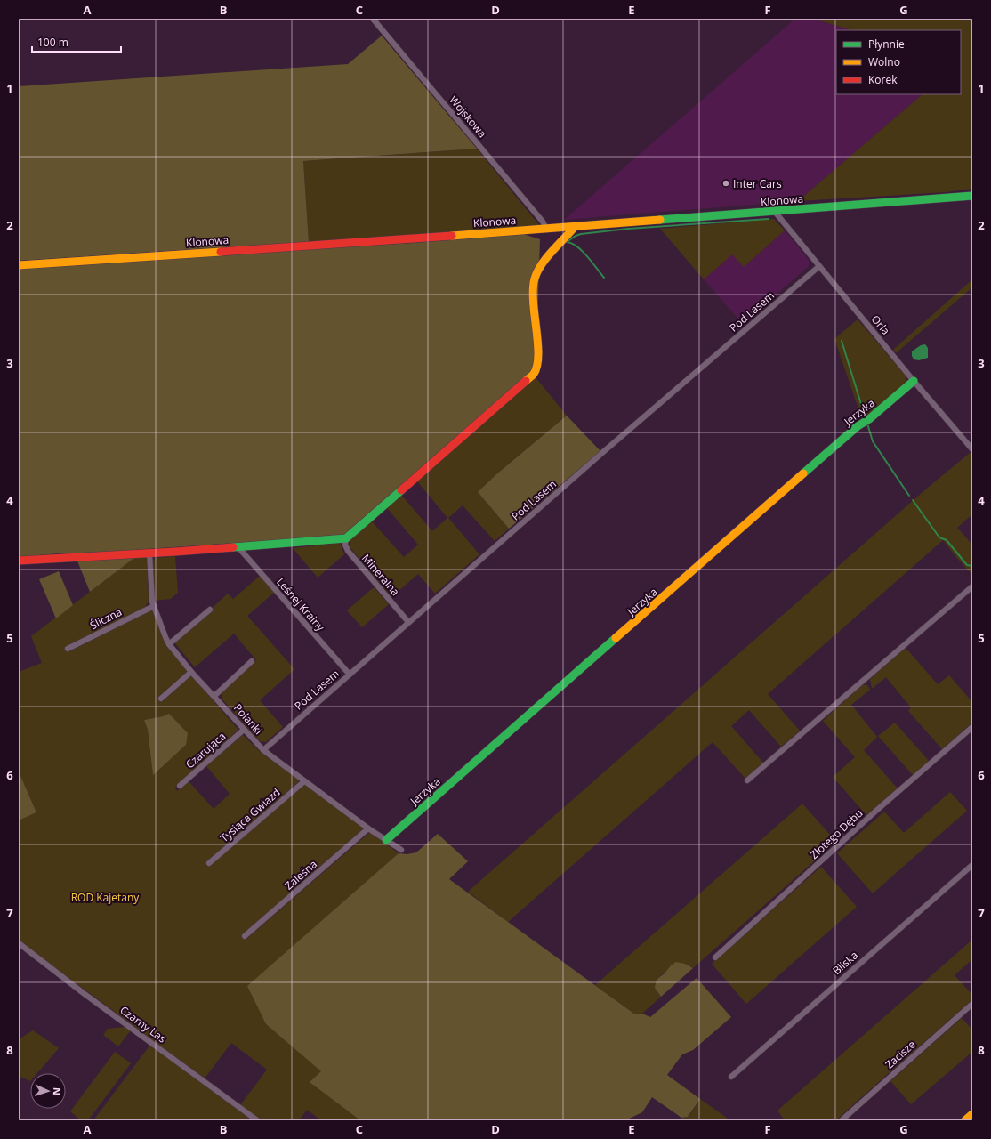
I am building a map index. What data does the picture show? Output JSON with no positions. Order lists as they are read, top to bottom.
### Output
{
  "streets": {
    "street": [
      "Wojskowa",
      "Klonowa",
      "Pod Lasem",
      "Orla",
      "Jerzyka",
      "Mineralna",
      "Leśnej Krainy",
      "Śliczna",
      "Polanki",
      "Czarująca",
      "Tysiąca Gwiazd",
      "Złotego Dębu",
      "Zaleśna",
      "Bliska",
      "Czarny Las",
      "Zacisze"
    ]
  },
  "crossings": [
    ["Wojskowa", "Klonowa"],
    ["Klonowa", "Orla"],
    ["Pod Lasem", "Orla"],
    ["Pod Lasem", "Mineralna"],
    ["Pod Lasem", "Leśnej Krainy"],
    ["Pod Lasem", "Polanki"],
    ["Orla", "Jerzyka"],
    ["Jerzyka", "Polanki"],
    ["Śliczna", "Polanki"],
    ["Polanki", "Czarująca"],
    ["Polanki", "Tysiąca Gwiazd"],
    ["Polanki", "Zaleśna"]
  ],
  "parks": ["ROD Kajetany"],
  "places": ["Inter Cars"],
  "legend": ["Płynnie", "Wolno", "Korek"],
  "scale_bar": "100 m",
  "north": "right",
  "grid": {
    "columns": [
      "A",
      "B",
      "C",
      "D",
      "E",
      "F",
      "G"
    ],
    "rows": [
      "1",
      "2",
      "3",
      "4",
      "5",
      "6",
      "7",
      "8"
    ]
  }
}
